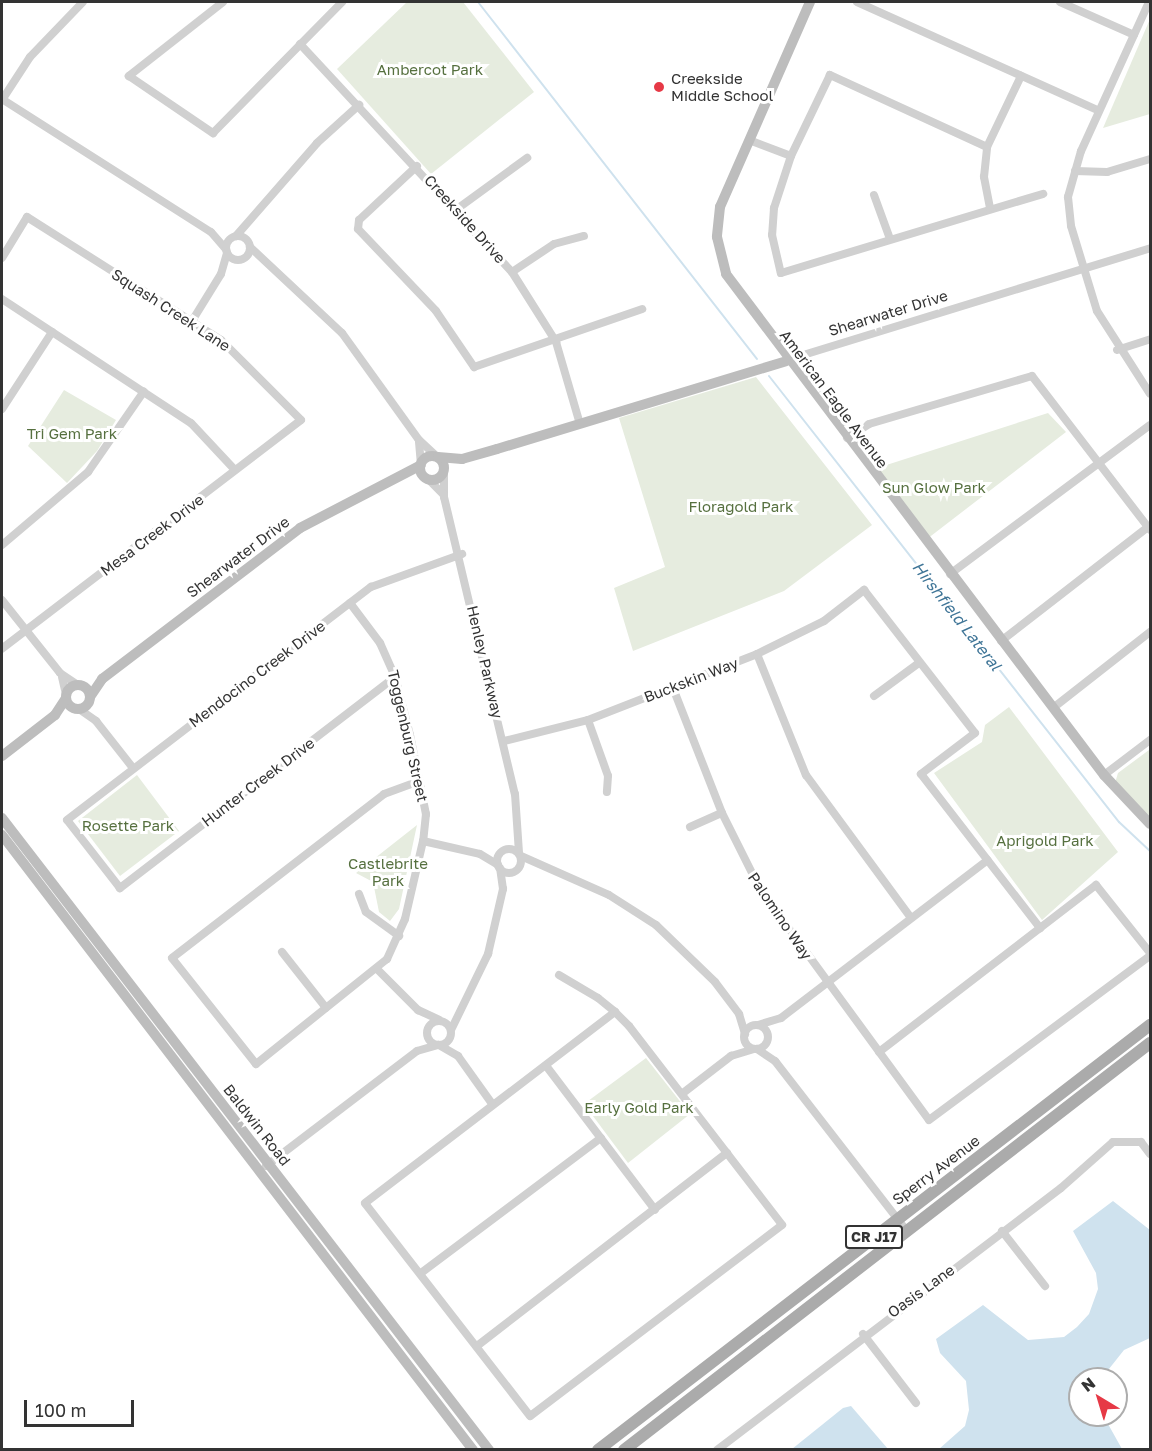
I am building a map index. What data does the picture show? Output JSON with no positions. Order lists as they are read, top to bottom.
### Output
{
  "streets": {
    "main road": ["Sperry Avenue", "CR J17"],
    "street": [
      "Creekside Drive",
      "Squash Creek Lane",
      "Shearwater Drive",
      "American Eagle Avenue",
      "Mesa Creek Drive",
      "Henley Parkway",
      "Mendocino Creek Drive",
      "Buckskin Way",
      "Toggenburg Street",
      "Hunter Creek Drive",
      "Palomino Way",
      "Baldwin Road",
      "Oasis Lane"
    ]
  },
  "crossings": [
    ["Creekside Drive", "Shearwater Drive"],
    ["Squash Creek Lane", "Mesa Creek Drive"],
    ["Shearwater Drive", "American Eagle Avenue"],
    ["Shearwater Drive", "Henley Parkway"],
    ["Henley Parkway", "Mendocino Creek Drive"],
    ["Henley Parkway", "Buckskin Way"],
    ["Mendocino Creek Drive", "Toggenburg Street"],
    ["Mendocino Creek Drive", "Hunter Creek Drive"],
    ["Buckskin Way", "Palomino Way"],
    ["Toggenburg Street", "Hunter Creek Drive"]
  ],
  "water": ["Hirshfield Lateral"],
  "parks": [
    "Ambercot Park",
    "Tri Gem Park",
    "Sun Glow Park",
    "Floragold Park",
    "Rosette Park",
    "Aprigold Park",
    "Castlebrite Park",
    "Early Gold Park"
  ],
  "places": ["Creekside Middle School"],
  "scale_bar": "100 m",
  "north": "top left"
}
